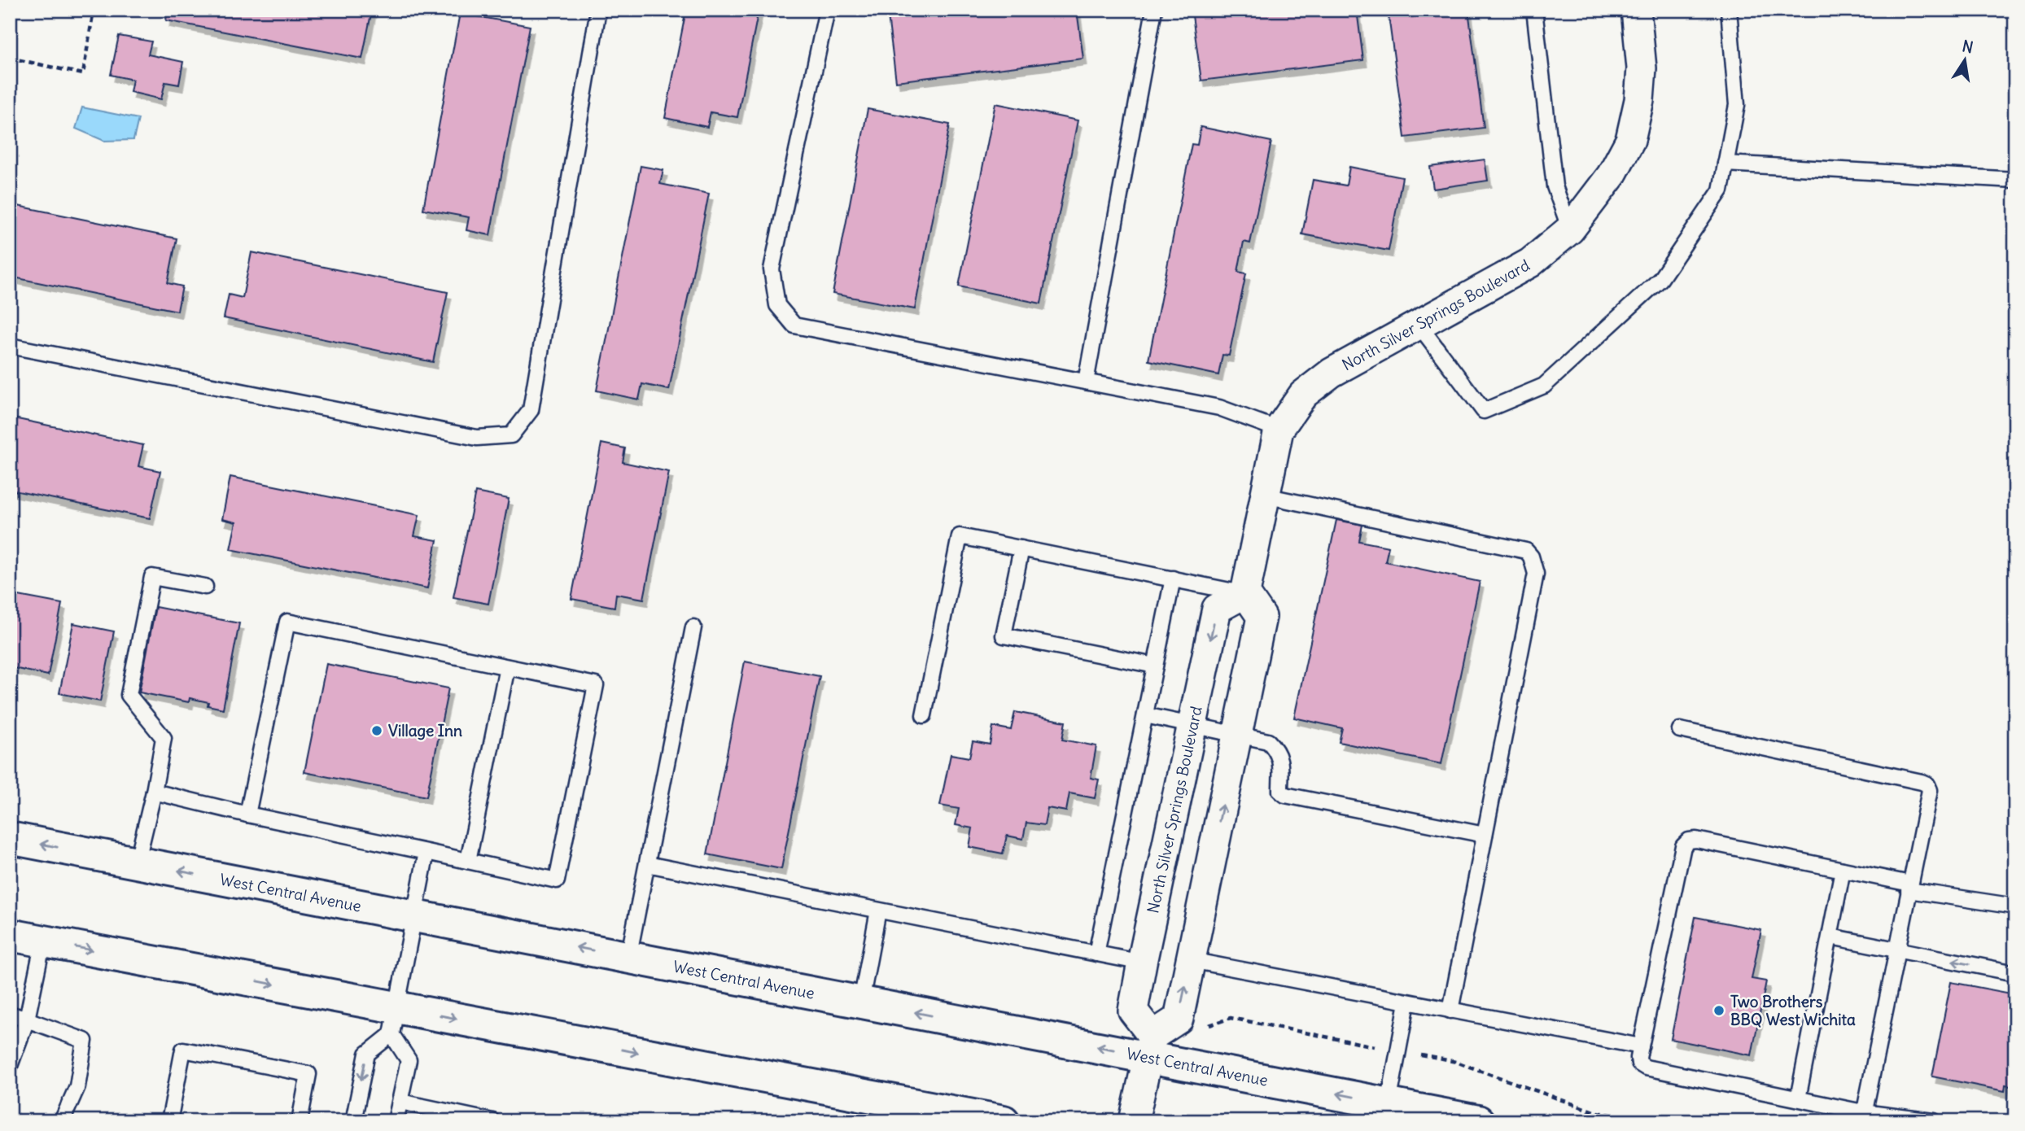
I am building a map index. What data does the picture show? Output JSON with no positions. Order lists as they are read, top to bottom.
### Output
{
  "streets": {
    "main road": ["West Central Avenue"],
    "street": ["North Silver Springs Boulevard"]
  },
  "crossings": [
    ["North Silver Springs Boulevard", "West Central Avenue"]
  ],
  "places": ["Village Inn", "Two Brothers BBQ West Wichita"],
  "north": "top"
}
